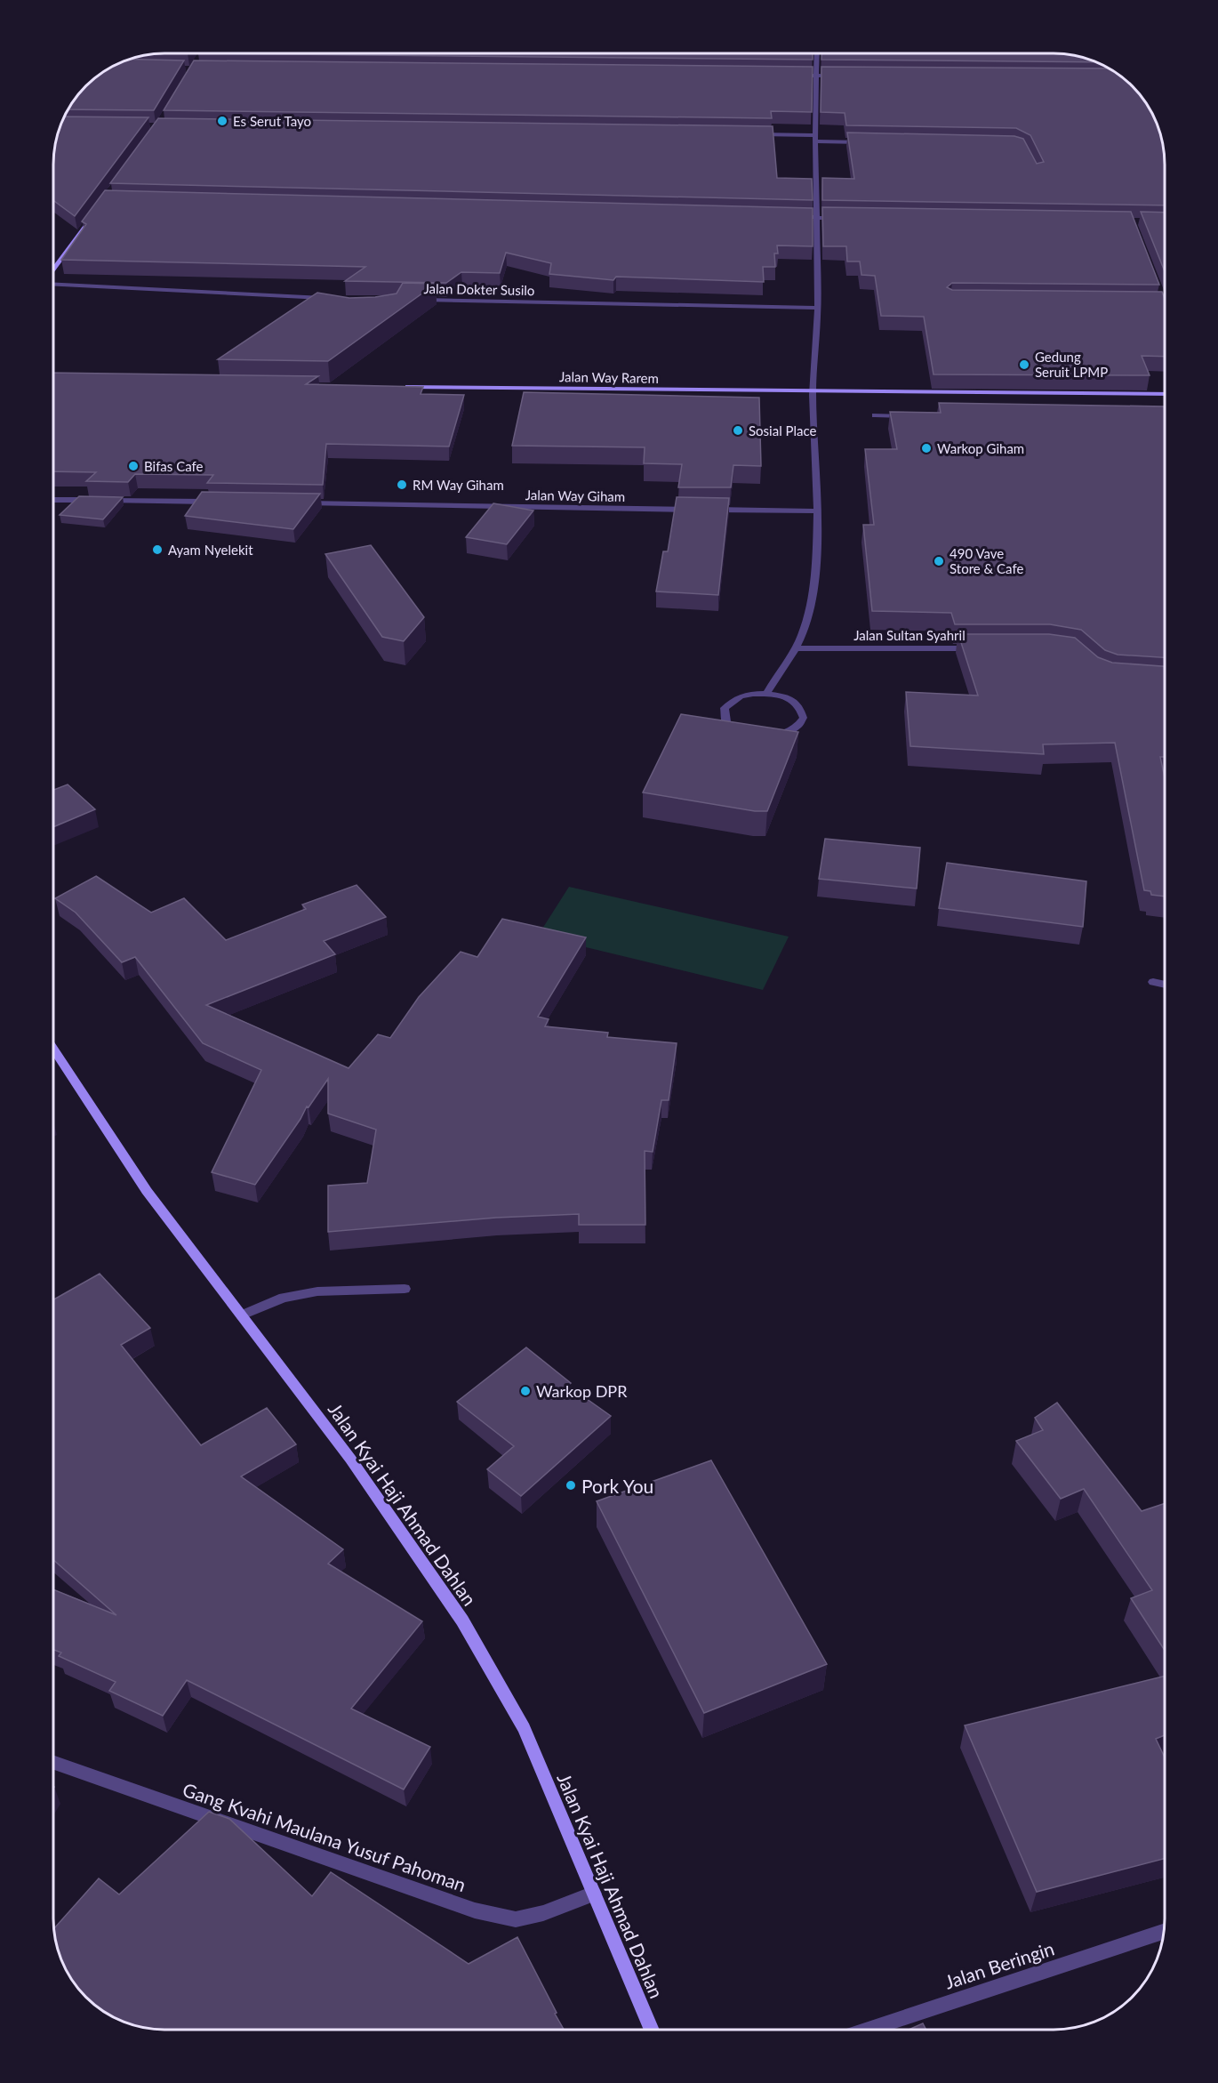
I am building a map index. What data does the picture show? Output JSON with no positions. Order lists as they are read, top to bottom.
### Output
{
  "streets": {
    "main road": ["Jalan Way Rarem", "Jalan Kyai Haji Ahmad Dahlan"],
    "street": [
      "Jalan Dokter Susilo",
      "Jalan Way Giham",
      "Jalan Sultan Syahril",
      "Gang Kvahi Maulana Yusuf Pahoman",
      "Jalan Beringin"
    ]
  },
  "crossings": [
    ["Jalan Kyai Haji Ahmad Dahlan", "Gang Kvahi Maulana Yusuf Pahoman"]
  ],
  "places": [
    "Es Serut Tayo",
    "Gedung Seruit LPMP",
    "Sosial Place",
    "Warkop Giham",
    "Bifas Cafe",
    "RM Way Giham",
    "Ayam Nyelekit",
    "490 Vave Store & Cafe",
    "Warkop DPR",
    "Pork You"
  ]
}
